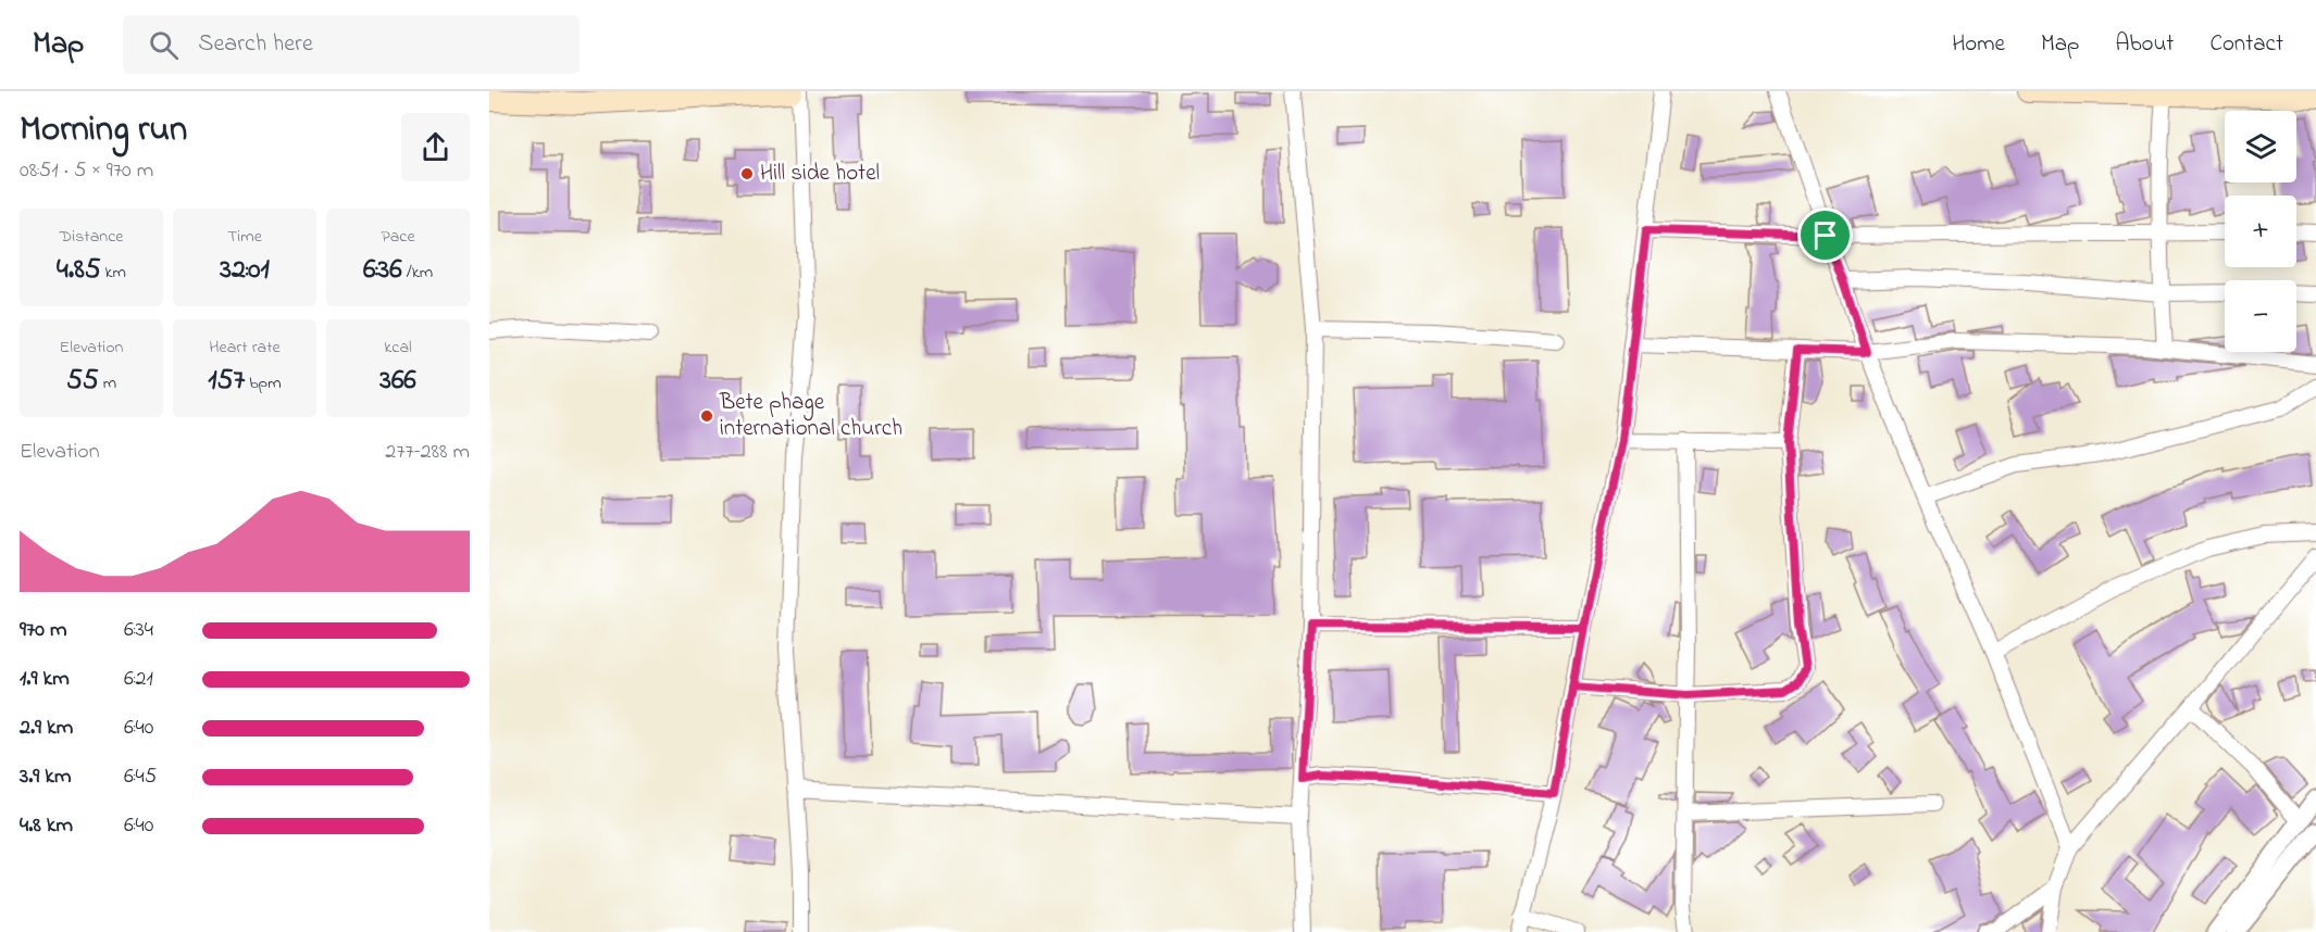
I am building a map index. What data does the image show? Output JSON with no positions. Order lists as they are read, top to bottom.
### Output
{
  "places": ["Hill side hotel", "Bete phage international church"],
  "page": {
    "header": "Map",
    "search": "Search here",
    "nav": [
      "Home",
      "Map",
      "About",
      "Contact"
    ],
    "heading": ["Morning run", "08:51 · 5 × 970 m"],
    "map_buttons": ["+", "−"],
    "stats": [
      ["Distance", "4.85 km"],
      ["Time", "32:01"],
      ["Pace", "6:36 /km"],
      ["Elevation", "55 m"],
      ["Heart rate", "157 bpm"],
      ["kcal", "366"]
    ],
    "chart": ["Elevation", "277–288 m"],
    "list": [
      {
        "name": "970 m",
        "note": "6:34"
      },
      {
        "name": "1.9 km",
        "note": "6:21"
      },
      {
        "name": "2.9 km",
        "note": "6:40"
      },
      {
        "name": "3.9 km",
        "note": "6:45"
      },
      {
        "name": "4.8 km",
        "note": "6:40"
      }
    ]
  }
}
